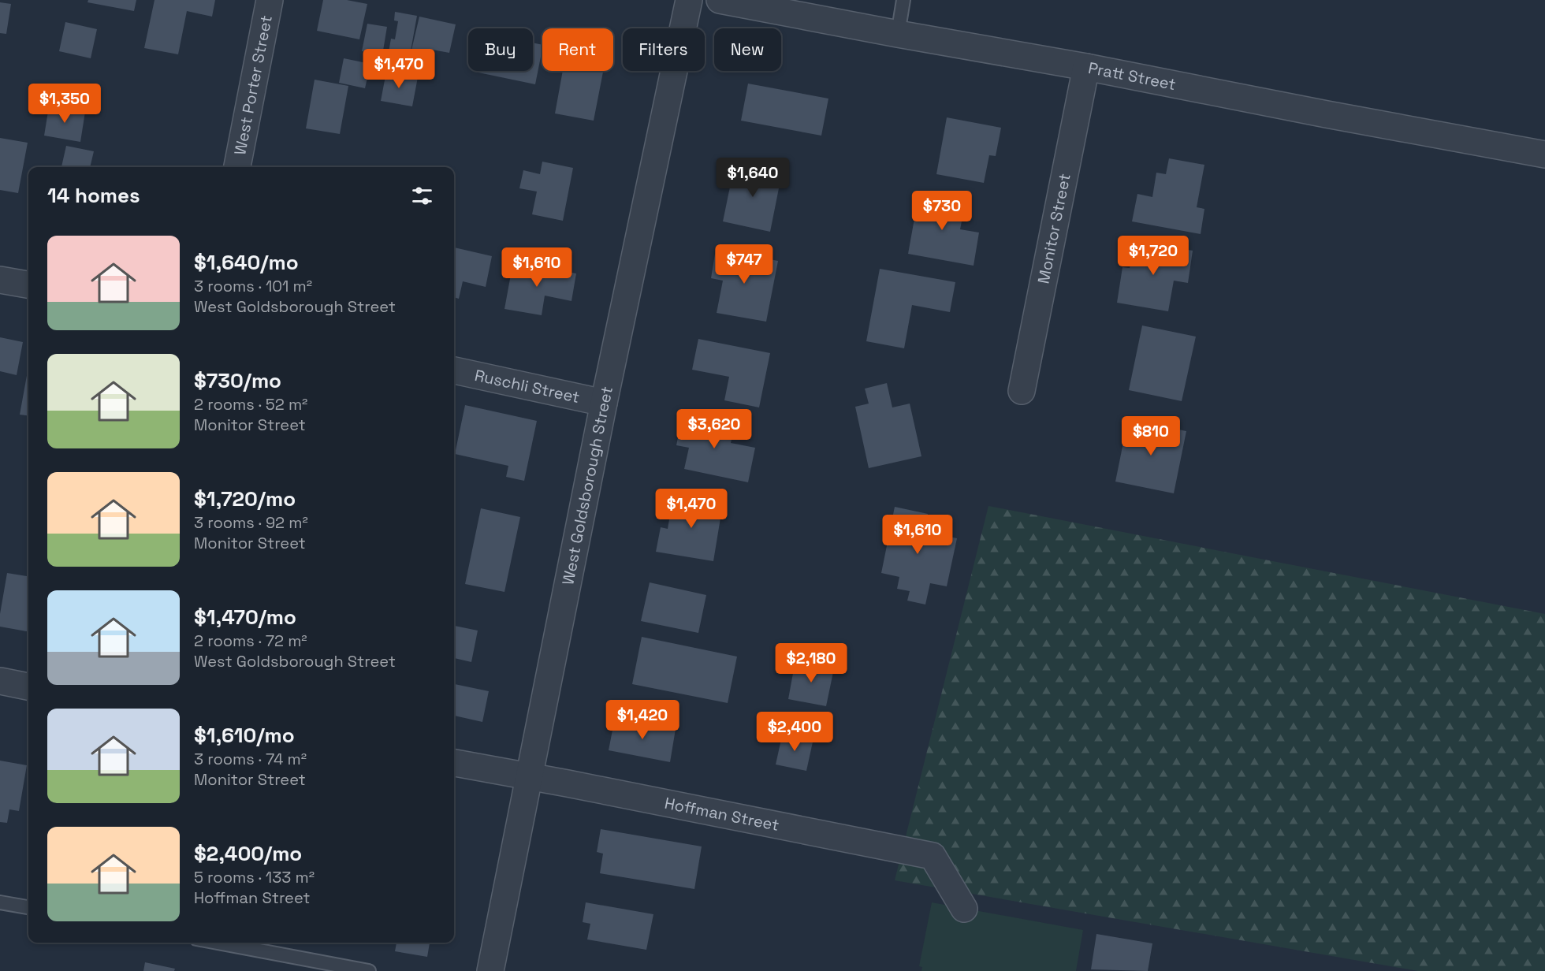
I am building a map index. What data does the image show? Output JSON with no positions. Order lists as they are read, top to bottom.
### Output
{
  "streets": {
    "street": [
      "Pratt Street",
      "West Porter Street",
      "Monitor Street",
      "Ruschli Street",
      "West Goldsborough Street",
      "Hoffman Street"
    ]
  },
  "crossings": [
    ["Pratt Street", "Monitor Street"],
    ["Ruschli Street", "West Goldsborough Street"],
    ["West Goldsborough Street", "Hoffman Street"]
  ],
  "page": {
    "chip": [
      "Buy",
      "Rent",
      "Filters",
      "New"
    ],
    "price": [
      "$1,470",
      "$1,350",
      "$1,640",
      "$730",
      "$1,720",
      "$747",
      "$1,610",
      "$3,620",
      "$810",
      "$1,470",
      "$1,610",
      "$2,180",
      "$1,420",
      "$2,400"
    ],
    "heading": "14 homes",
    "list": [
      {
        "name": "$1,640/mo",
        "note": "3 rooms · 101 m² · West Goldsborough Street"
      },
      {
        "name": "$730/mo",
        "note": "2 rooms · 52 m² · Monitor Street"
      },
      {
        "name": "$1,720/mo",
        "note": "3 rooms · 92 m² · Monitor Street"
      },
      {
        "name": "$1,470/mo",
        "note": "2 rooms · 72 m² · West Goldsborough Street"
      },
      {
        "name": "$1,610/mo",
        "note": "3 rooms · 74 m² · Monitor Street"
      },
      {
        "name": "$2,400/mo",
        "note": "5 rooms · 133 m² · Hoffman Street"
      }
    ]
  }
}
